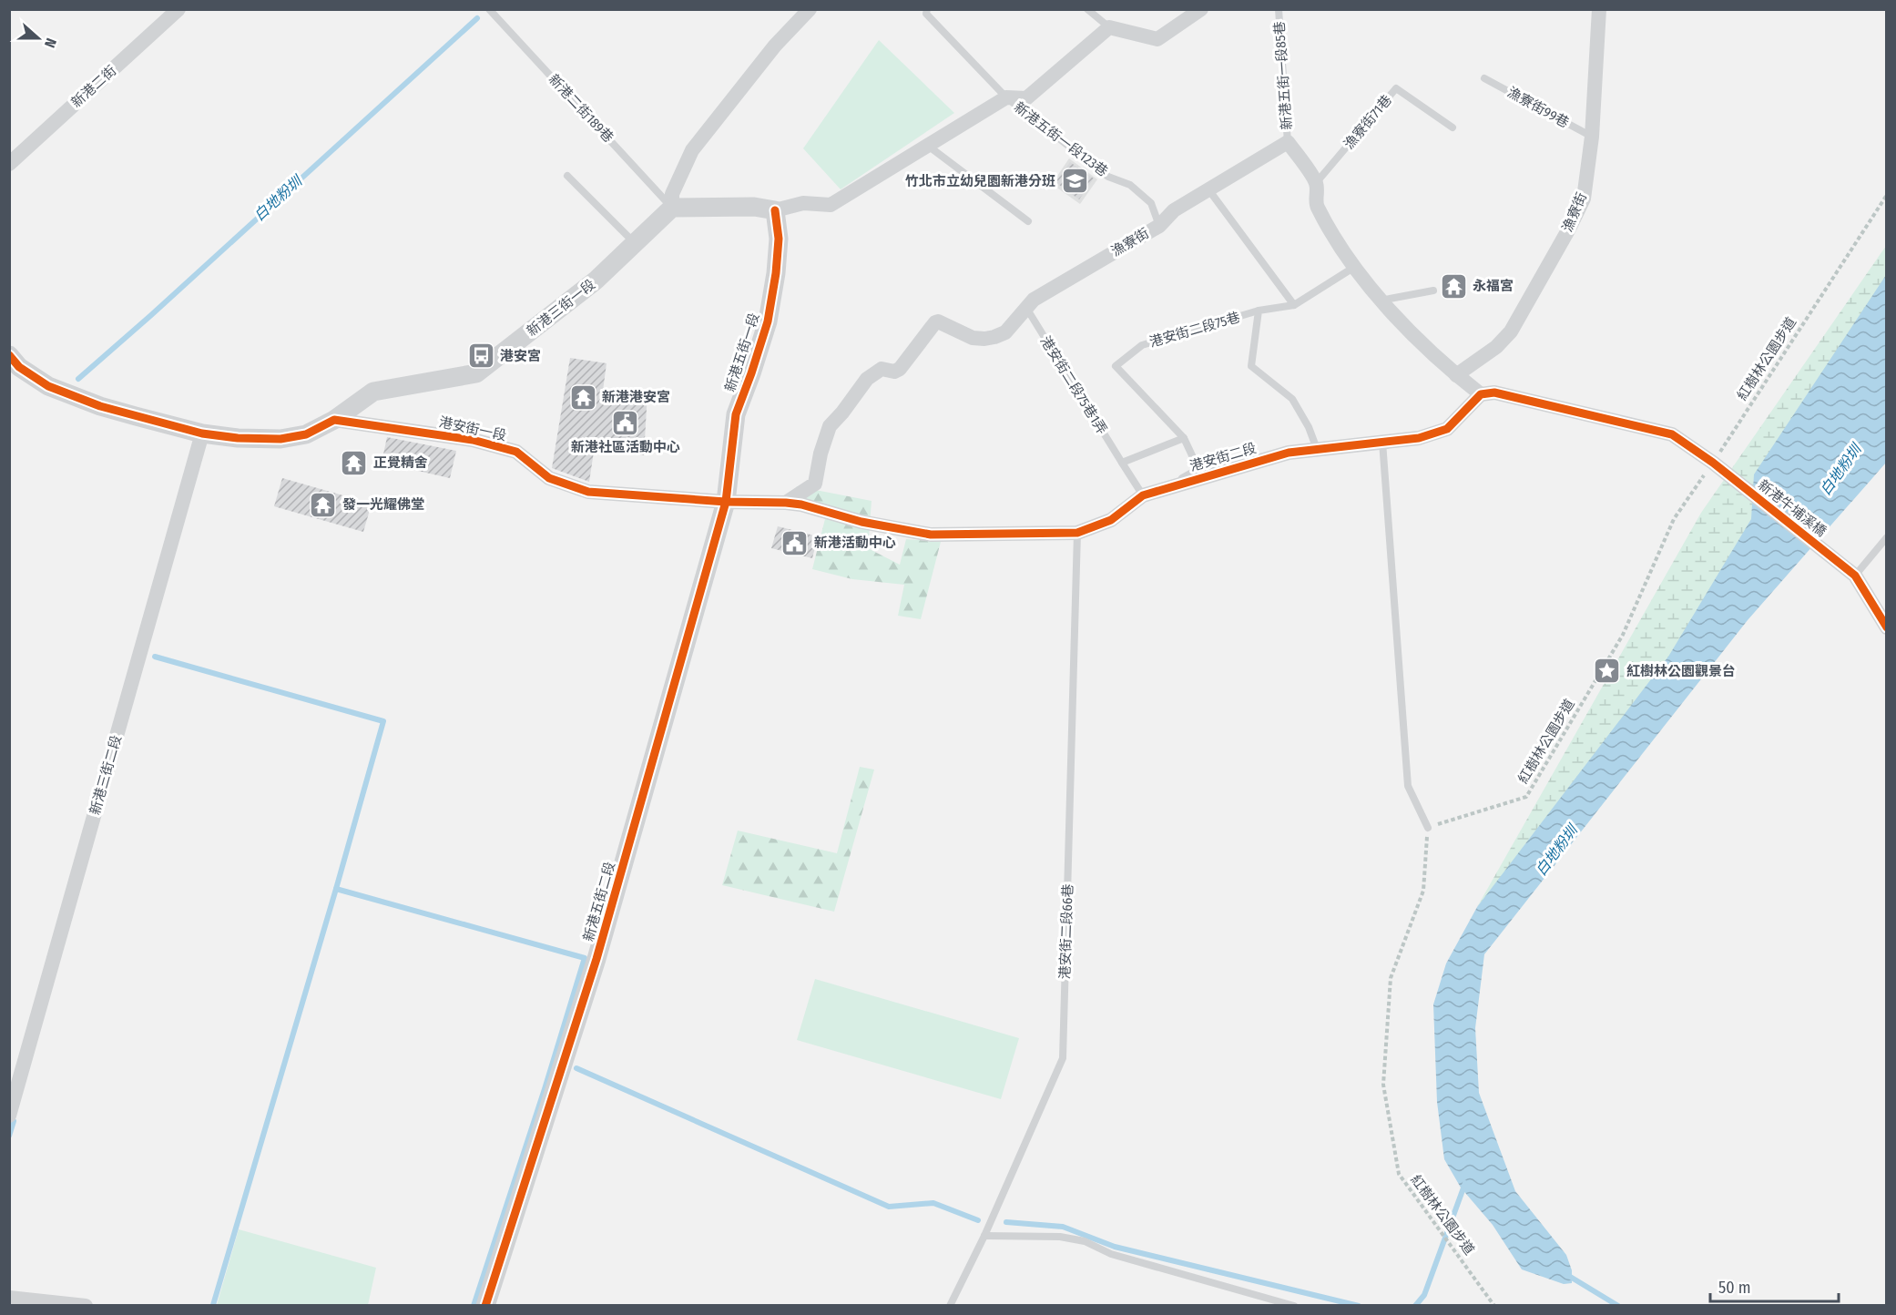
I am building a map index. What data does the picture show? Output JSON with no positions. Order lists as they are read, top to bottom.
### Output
{
  "streets": {
    "street": [
      "新港二街",
      "漁寮街",
      "新港三街一段",
      "新港五街一段",
      "港安街一段",
      "港安街二段",
      "新港牛埔溪橋",
      "新港三街二段",
      "新港五街二段"
    ],
    "lane": [
      "新港五街一段85巷",
      "漁寮街99巷",
      "新港二街189巷",
      "漁寮街71巷",
      "新港五街一段123巷",
      "港安街二段75巷",
      "港安街二段75巷1弄",
      "港安街二段66巷"
    ],
    "path": ["紅樹林公園步道"]
  },
  "crossings": [
    ["新港五街一段85巷", "漁寮街"],
    ["漁寮街99巷", "漁寮街"],
    ["新港二街189巷", "新港三街一段"],
    ["新港五街一段123巷", "漁寮街"],
    ["漁寮街", "港安街二段75巷1弄"],
    ["漁寮街", "港安街二段"],
    ["新港三街一段", "港安街一段"],
    ["新港三街一段", "新港三街二段"],
    ["港安街二段75巷", "港安街二段"],
    ["新港五街一段", "港安街一段"],
    ["新港五街一段", "港安街二段"],
    ["新港五街一段", "新港五街二段"],
    ["紅樹林公園步道", "新港牛埔溪橋"],
    ["港安街二段75巷1弄", "港安街二段"],
    ["港安街一段", "港安街二段"],
    ["港安街一段", "新港五街二段"],
    ["港安街二段", "新港五街二段"],
    ["港安街二段", "港安街二段66巷"]
  ],
  "water": ["白地粉圳"],
  "places": {
    "school or university": ["竹北市立幼兒園新港分班"],
    "temple": [
      "永福宮",
      "新港港安宮",
      "正覺精舍",
      "發一光耀佛堂"
    ],
    "bus stop": ["港安宮"],
    "public building": ["新港社區活動中心", "新港活動中心"],
    "place": ["紅樹林公園觀景台"]
  },
  "scale_bar": "50 m",
  "north": "right"
}
